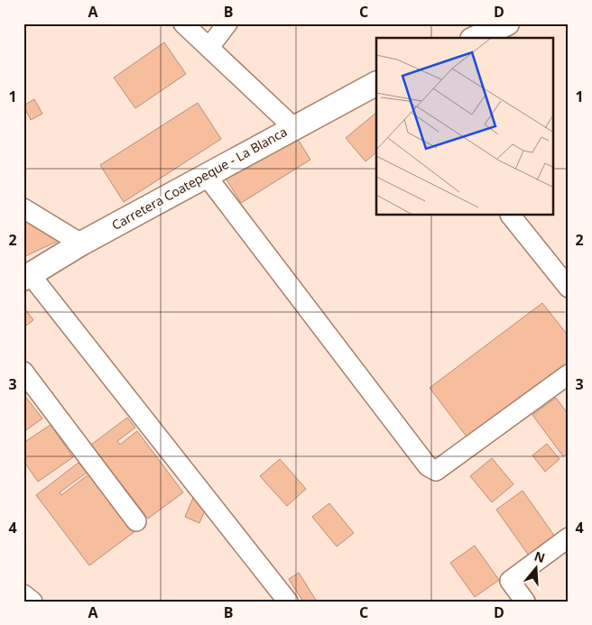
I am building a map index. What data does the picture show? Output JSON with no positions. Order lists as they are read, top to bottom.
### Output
{
  "streets": {
    "main road": ["Carretera Coatepeque - La Blanca"]
  },
  "north": "top",
  "grid": {
    "columns": [
      "A",
      "B",
      "C",
      "D"
    ],
    "rows": [
      "1",
      "2",
      "3",
      "4"
    ]
  }
}
